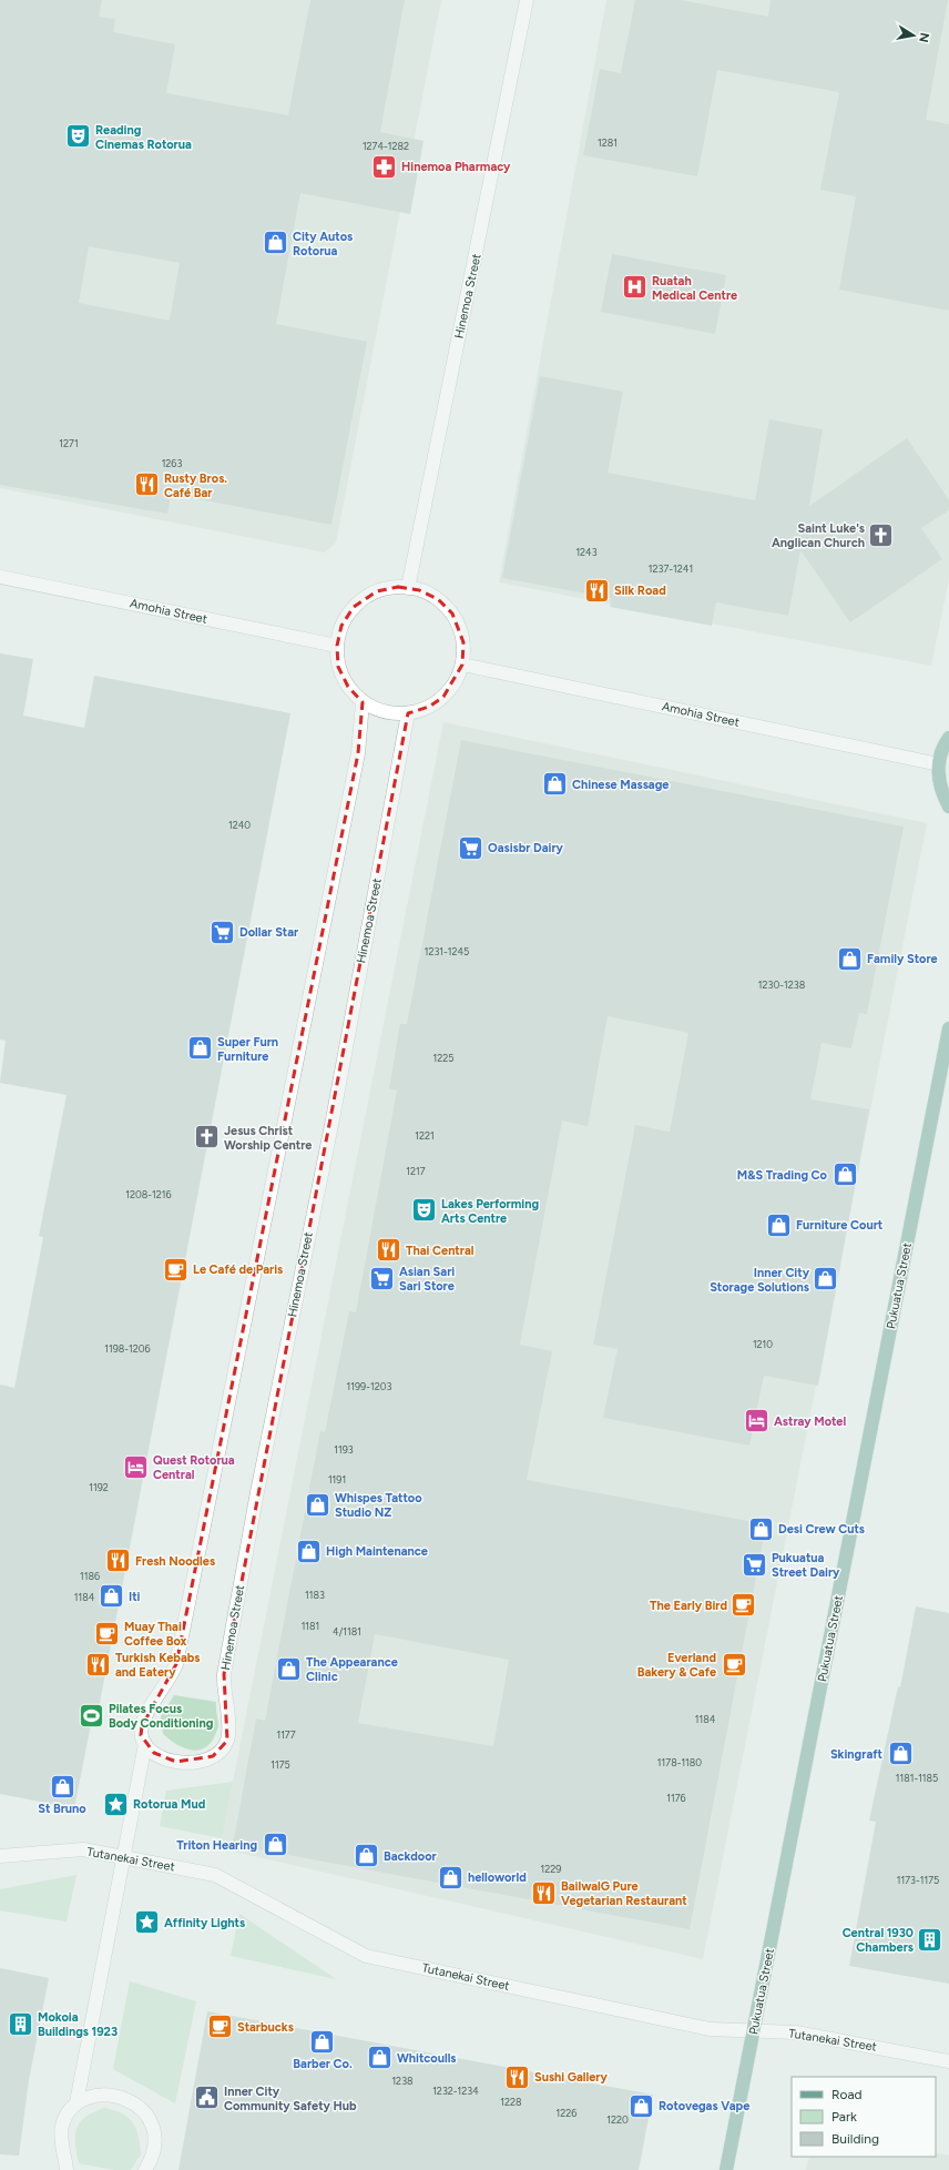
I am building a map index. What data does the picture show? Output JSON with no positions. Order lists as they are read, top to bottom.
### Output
{
  "streets": {
    "main road": ["Pukuatua Street"],
    "street": ["Hinemoa Street", "Amohia Street", "Tutanekai Street"]
  },
  "crossings": [
    ["Hinemoa Street", "Amohia Street"],
    ["Pukuatua Street", "Tutanekai Street"]
  ],
  "places": {
    "theatre": ["Reading Cinemas Rotorua", "Lakes Performing Arts Centre"],
    "pharmacy": ["Hinemoa Pharmacy"],
    "shop": [
      "City Autos Rotorua",
      "Chinese Massage",
      "Family Store",
      "Super Furn Furniture",
      "M&S Trading Co",
      "Furniture Court",
      "Inner City Storage Solutions",
      "Whispes Tattoo Studio NZ",
      "Desi Crew Cuts",
      "High Maintenance",
      "Iti",
      "The Appearance Clinic",
      "Skingraft",
      "St Bruno",
      "Triton Hearing",
      "Backdoor",
      "helloworld",
      "Barber Co.",
      "Whitcoulls",
      "Rotovegas Vape"
    ],
    "hospital": ["Ruatah Medical Centre"],
    "restaurant": [
      "Rusty Bros. Café Bar",
      "Silk Road",
      "Thai Central",
      "Fresh Noodles",
      "Turkish Kebabs and Eatery",
      "BailwalG Pure Vegetarian Restaurant",
      "Sushi Gallery"
    ],
    "church": ["Saint Luke's Anglican Church", "Jesus Christ Worship Centre"],
    "supermarket": [
      "Oasisbr Dairy",
      "Dollar Star",
      "Asian Sari Sari Store",
      "Pukuatua Street Dairy"
    ],
    "cafe": [
      "Le Café de Paris",
      "The Early Bird",
      "Muay Thai Coffee Box",
      "Everland Bakery & Cafe",
      "Starbucks"
    ],
    "hotel": ["Astray Motel", "Quest Rotorua Central"],
    "sports": ["Pilates Focus Body Conditioning"],
    "place": ["Rotorua Mud", "Affinity Lights"],
    "building": ["Central 1930 Chambers", "Mokoia Buildings 1923"],
    "public building": ["Inner City Community Safety Hub"]
  },
  "house_numbers": [
    "1281",
    "1274-1282",
    "1271",
    "1263",
    "1243",
    "1237-1241",
    "1240",
    "1231-1245",
    "1230-1238",
    "1225",
    "1221",
    "1217",
    "1208-1216",
    "1210",
    "1198-1206",
    "1199-1203",
    "1193",
    "1191",
    "1192",
    "1186",
    "1183",
    "1184",
    "1181",
    "4/1181",
    "1184",
    "1177",
    "1178-1180",
    "1175",
    "1181-1185",
    "1176",
    "1229",
    "1173-1175",
    "1238",
    "1232-1234",
    "1228",
    "1226",
    "1220"
  ],
  "legend": ["Road", "Park", "Building"],
  "north": "right"
}
